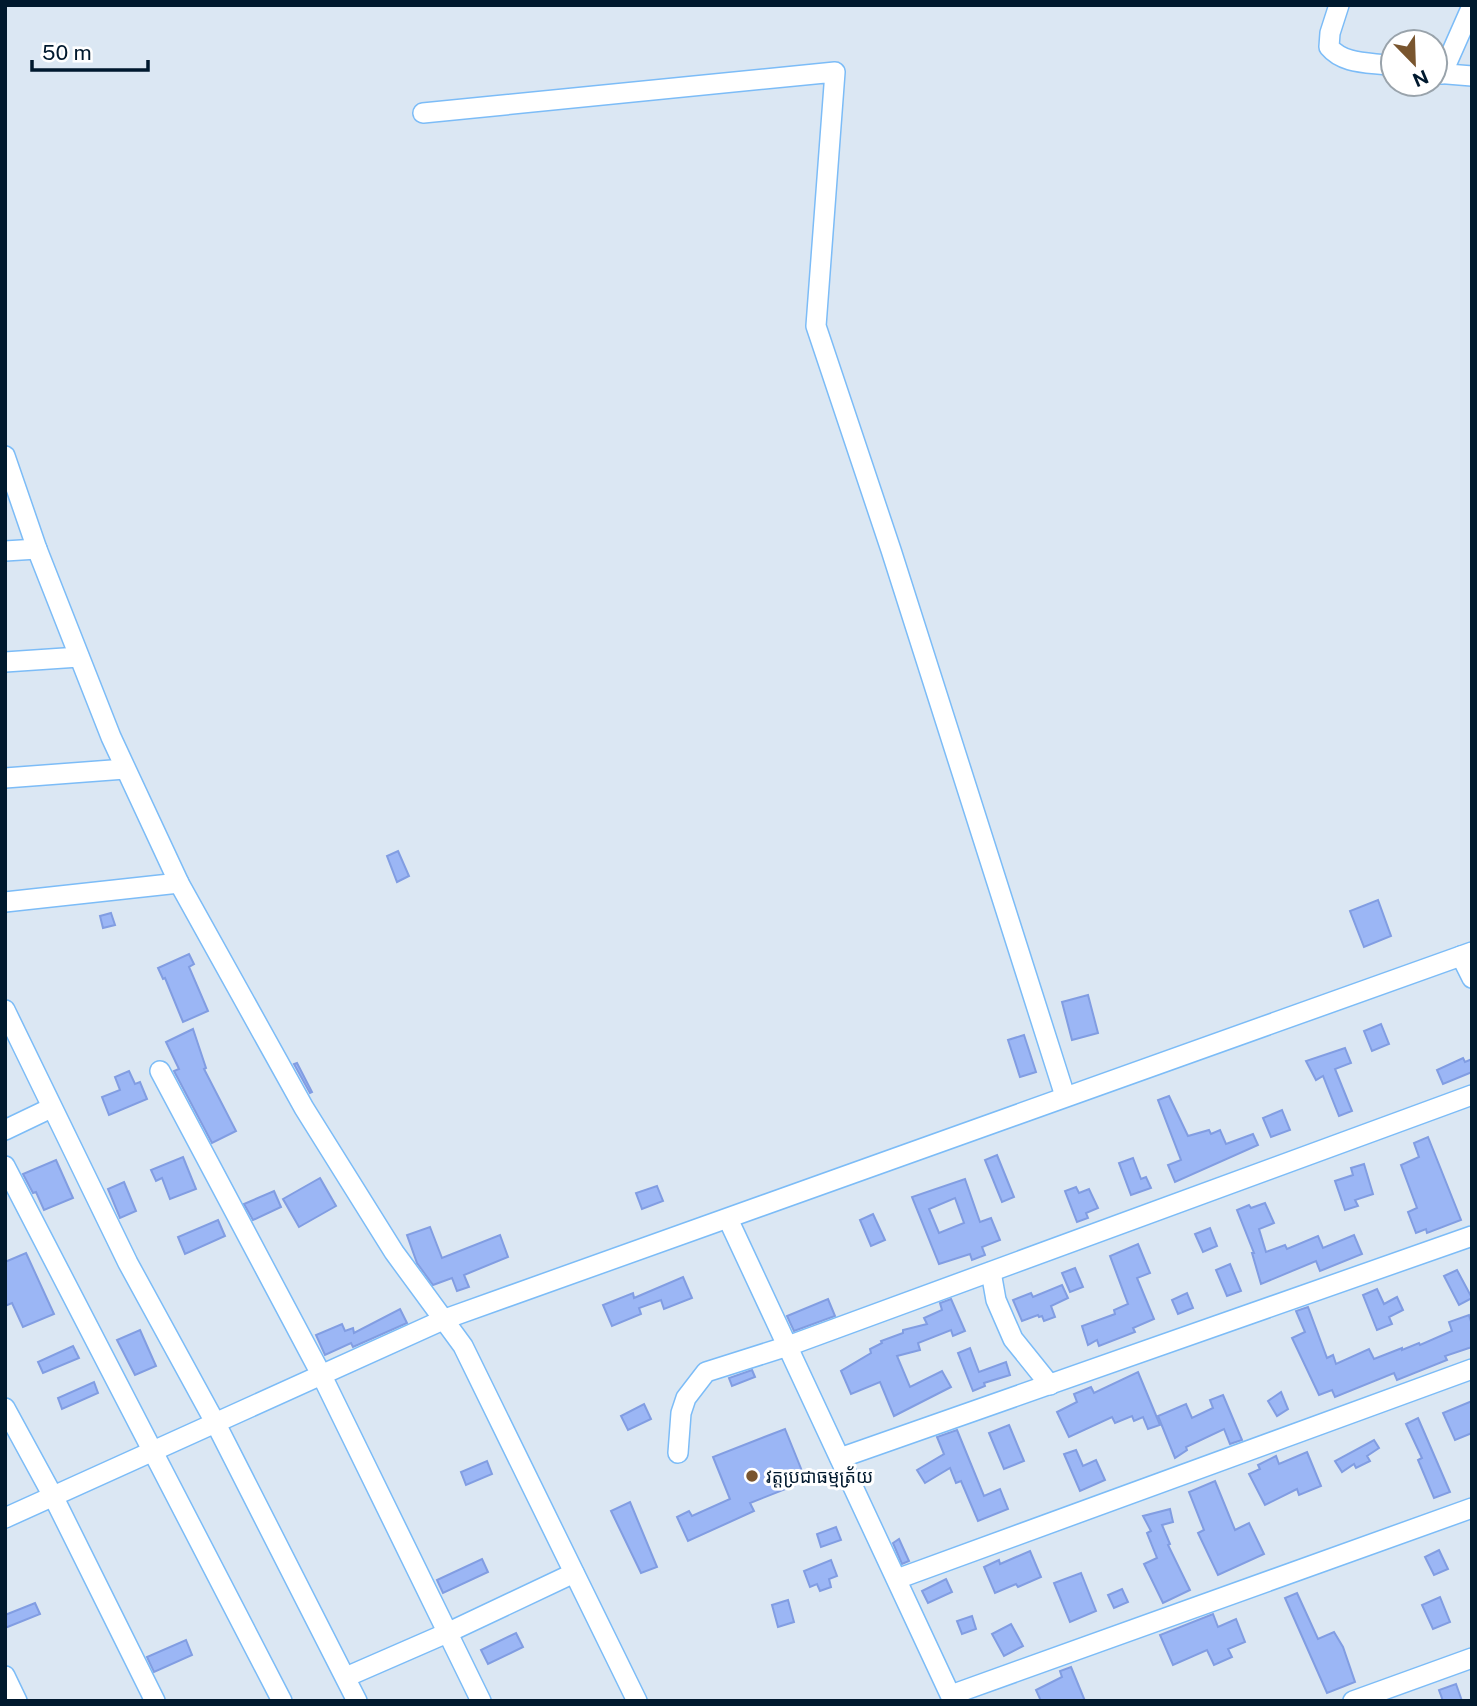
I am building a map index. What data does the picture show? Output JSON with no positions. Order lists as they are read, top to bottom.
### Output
{
  "places": ["វត្តប្រជាធម្មត្រ័យ"],
  "scale_bar": "50 m",
  "north": "bottom right"
}
